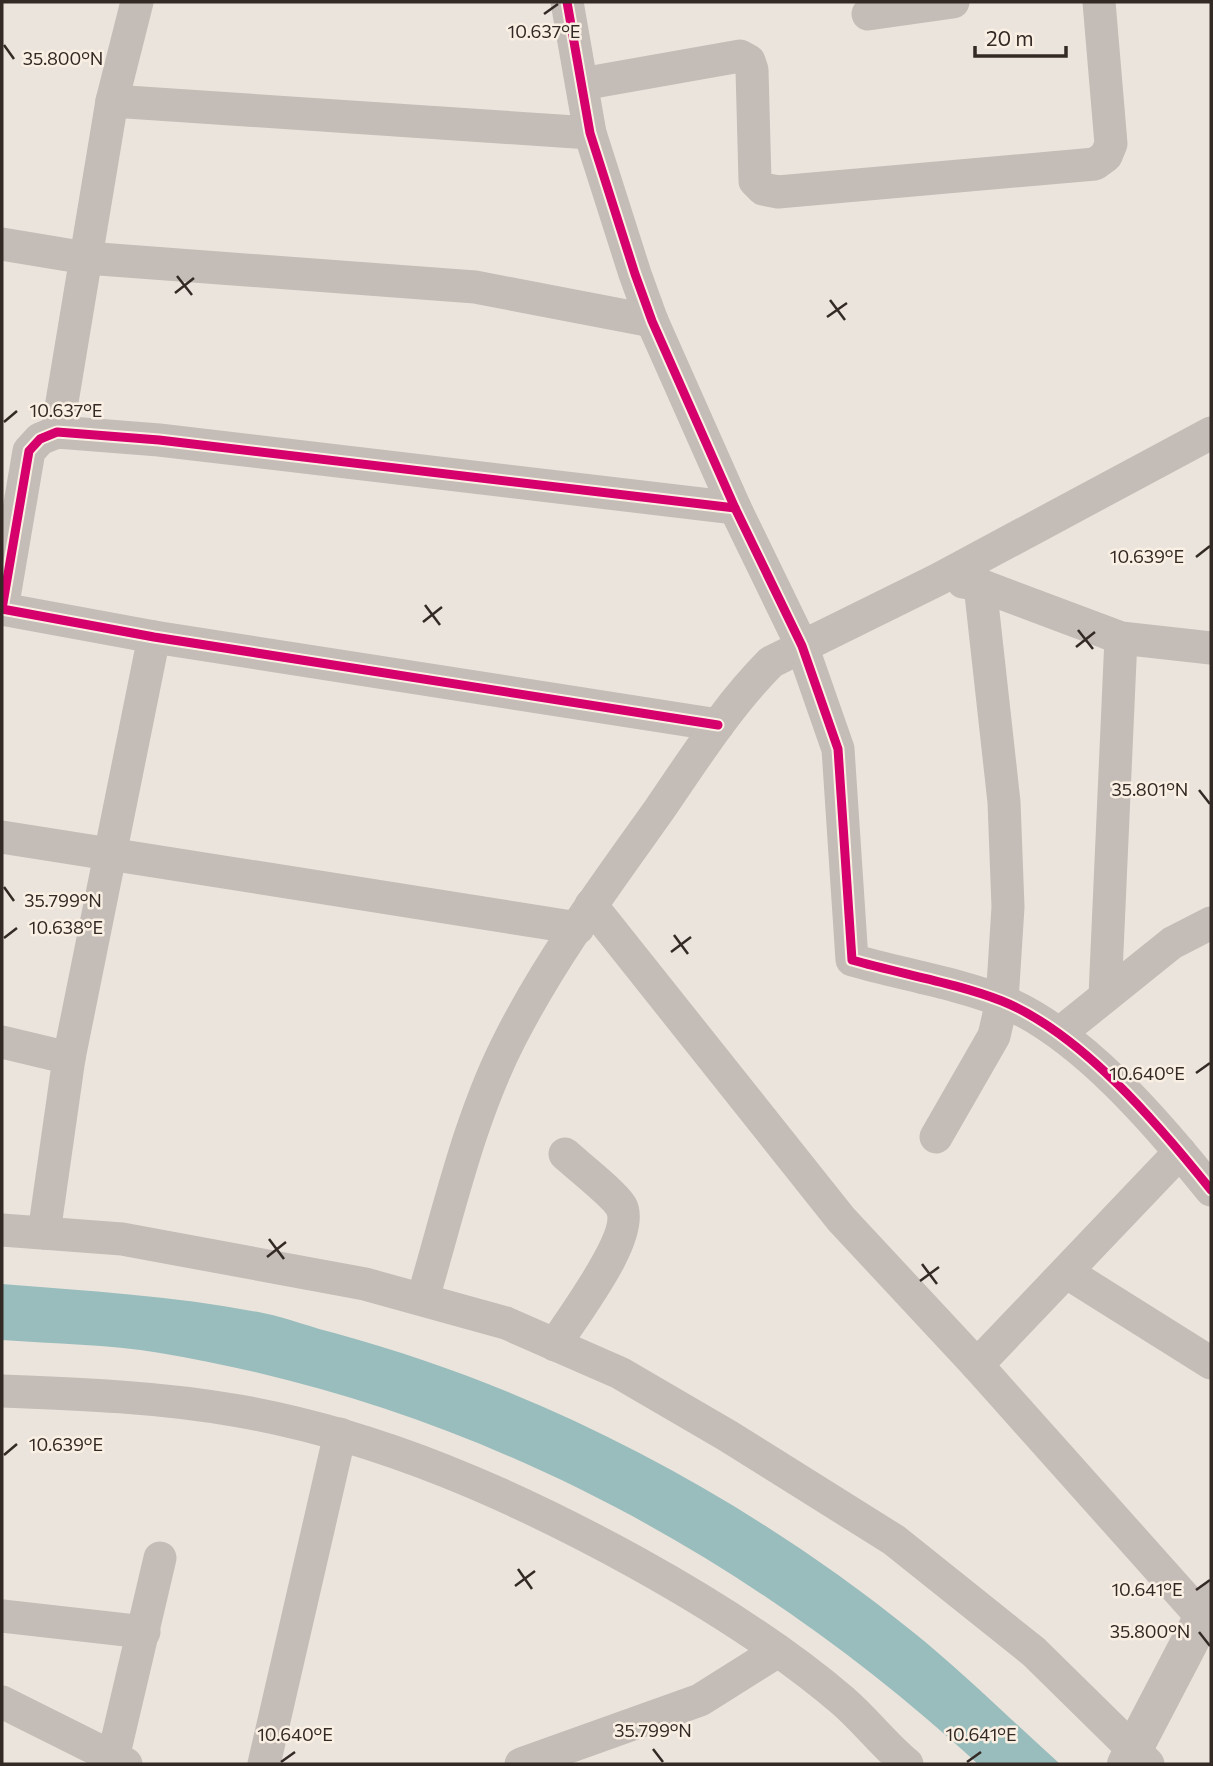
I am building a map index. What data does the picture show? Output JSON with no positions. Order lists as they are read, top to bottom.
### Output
{
  "scale_bar": "20 m",
  "coordinates": [
    "10.637°E",
    "35.800°N",
    "10.639°E",
    "35.801°N",
    "35.799°N",
    "10.638°E",
    "10.640°E",
    "10.641°E"
  ]
}
